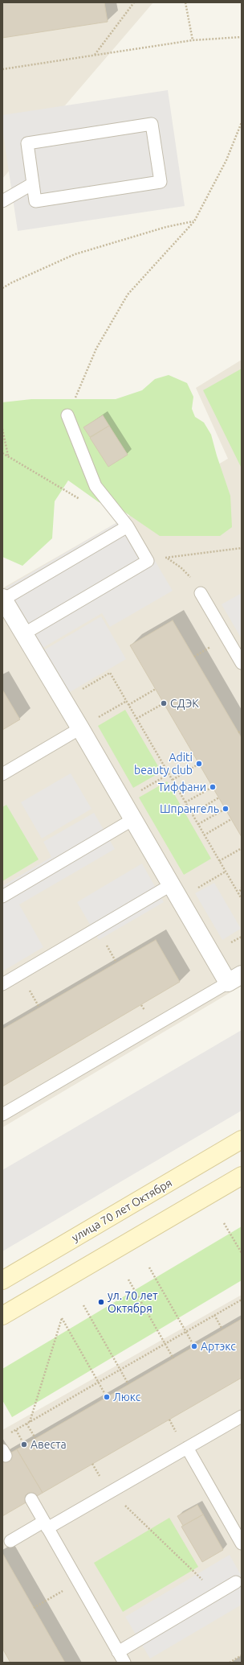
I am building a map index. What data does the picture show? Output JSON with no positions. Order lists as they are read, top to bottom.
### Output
{
  "streets": {
    "main road": ["улица 70 лет Октября"]
  },
  "places": [
    "СДЭК",
    "Aditi beauty club",
    "Тиффани",
    "Шпрангель",
    "ул. 70 лет Октября",
    "Артэкс",
    "Люкс",
    "Авеста"
  ]
}
